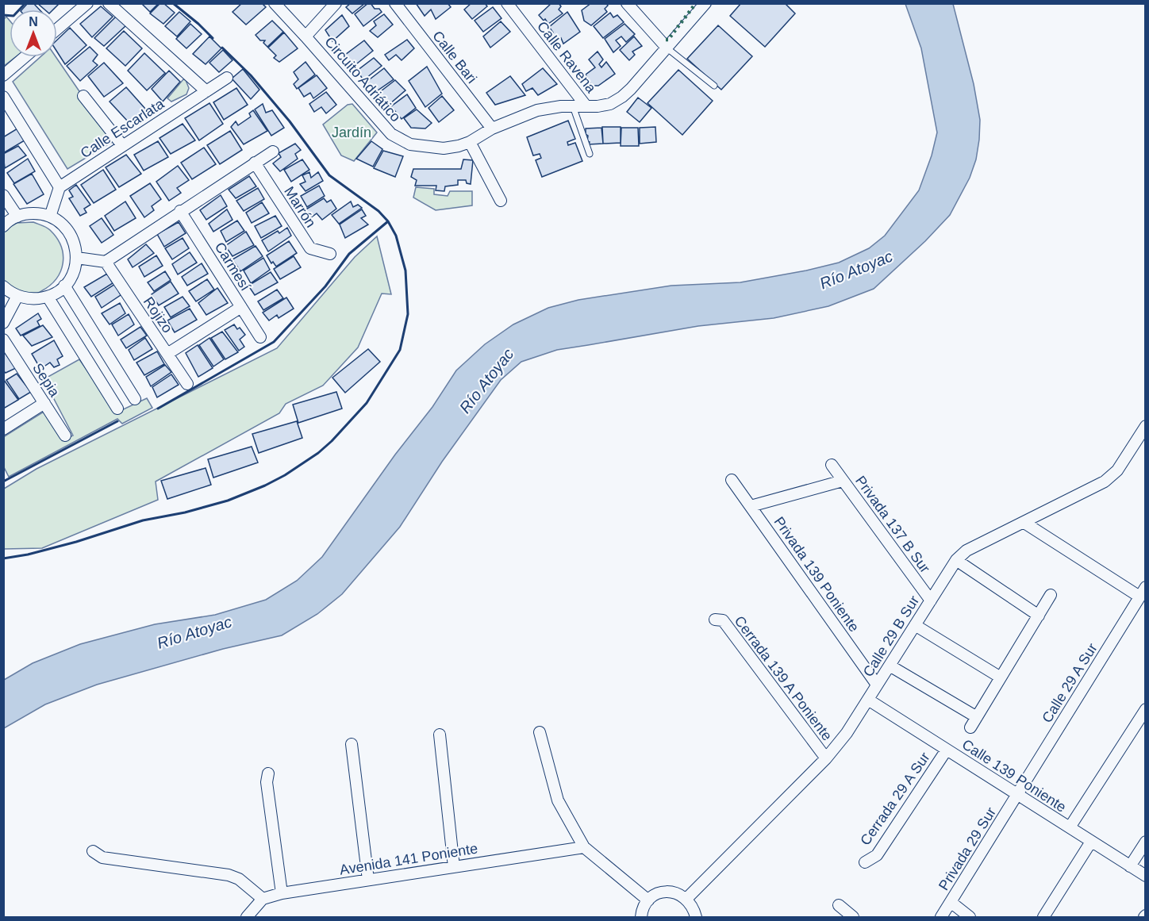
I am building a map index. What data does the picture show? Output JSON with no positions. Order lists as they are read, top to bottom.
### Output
{
  "streets": {
    "street": [
      "Calle Bari",
      "Calle Ravena",
      "Circuito Adriático",
      "Calle Escarlata",
      "Marrón",
      "Carmesí",
      "Rojizo",
      "Sepia",
      "Privada 137 B Sur",
      "Privada 139 Poniente",
      "Calle 29 B Sur",
      "Cerrada 139 A Poniente",
      "Calle 29 A Sur",
      "Calle 139 Poniente",
      "Cerrada 29 A Sur",
      "Privada 29 Sur",
      "Avenida 141 Poniente"
    ]
  },
  "crossings": [
    ["Calle Bari", "Circuito Adriático"],
    ["Calle Ravena", "Circuito Adriático"],
    ["Privada 137 B Sur", "Calle 29 B Sur"],
    ["Privada 139 Poniente", "Calle 29 B Sur"],
    ["Calle 29 B Sur", "Cerrada 139 A Poniente"],
    ["Calle 29 B Sur", "Calle 139 Poniente"],
    ["Calle 29 A Sur", "Calle 139 Poniente"],
    ["Calle 29 A Sur", "Privada 29 Sur"],
    ["Calle 139 Poniente", "Cerrada 29 A Sur"],
    ["Calle 139 Poniente", "Privada 29 Sur"]
  ],
  "water": ["Río Atoyac"],
  "parks": ["Jardín"],
  "north": "top"
}
